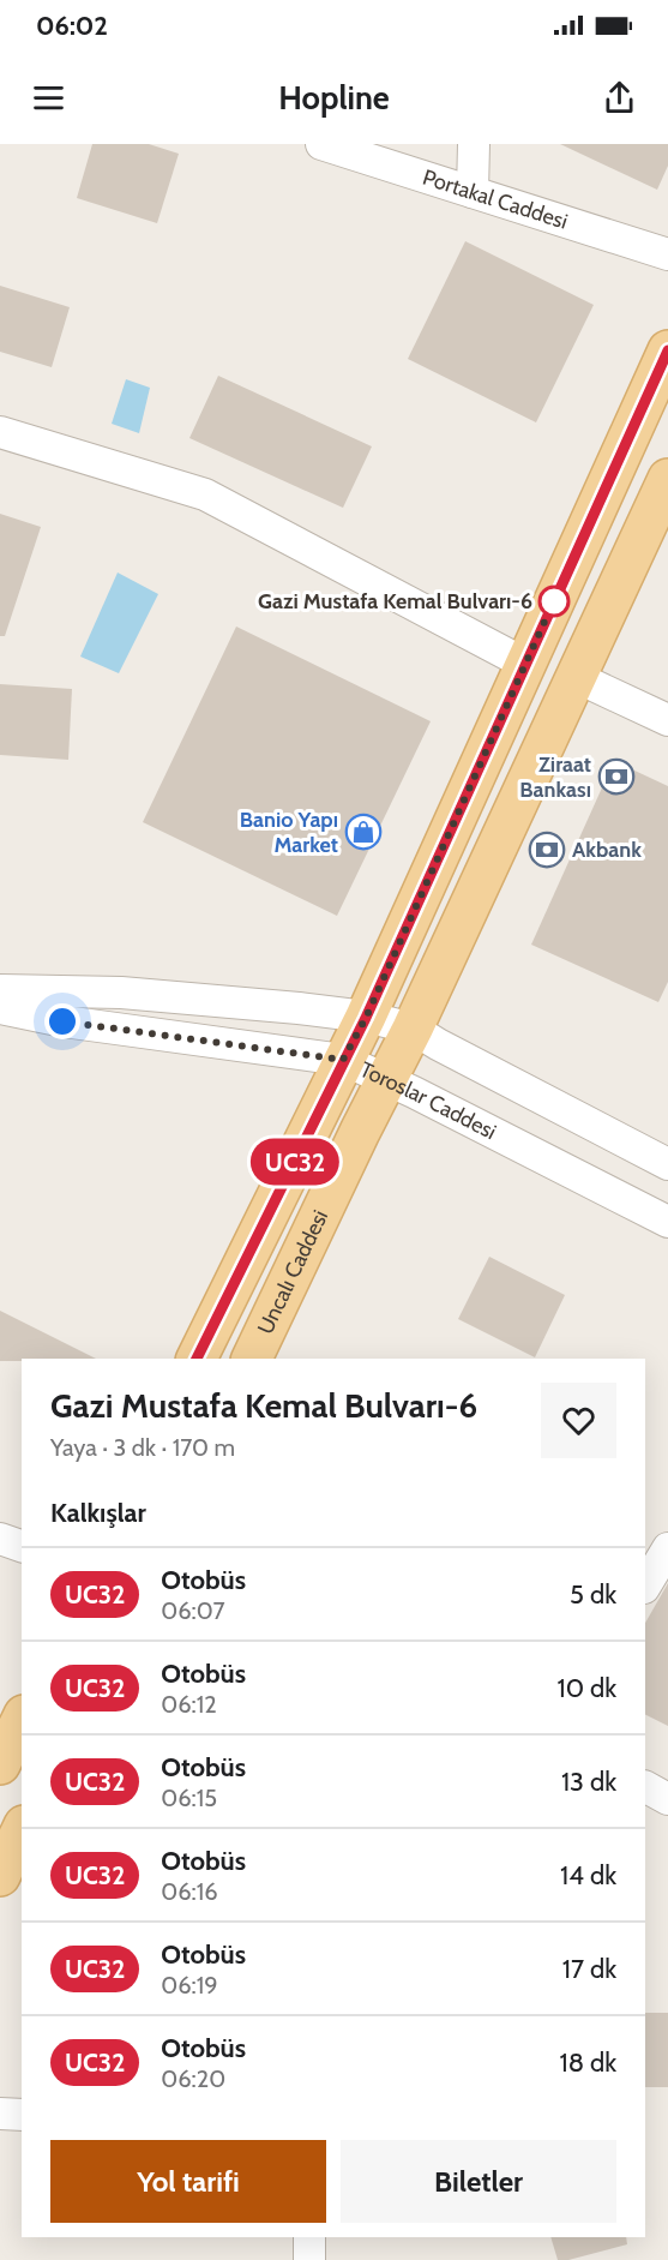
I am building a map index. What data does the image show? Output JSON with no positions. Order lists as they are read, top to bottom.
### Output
{
  "streets": {
    "main road": ["Uncalı Caddesi"],
    "street": ["Portakal Caddesi", "Toroslar Caddesi"]
  },
  "crossings": [
    ["Toroslar Caddesi", "Uncalı Caddesi"]
  ],
  "places": {
    "other": ["Gazi Mustafa Kemal Bulvarı-6"],
    "bank": ["Ziraat Bankası", "Akbank"],
    "shop": ["Banio Yapı Market"]
  },
  "lines": ["bus line UC32"],
  "page": {
    "status": "06:02",
    "header": "Hopline",
    "on_map": "UC32",
    "heading": [
      ["Gazi Mustafa Kemal Bulvarı-6", "Yaya · 3 dk · 170 m"],
      "Kalkışlar"
    ],
    "list": [
      {
        "mark": "UC32",
        "name": "Otobüs",
        "note": "06:07",
        "value": "5 dk"
      },
      {
        "mark": "UC32",
        "name": "Otobüs",
        "note": "06:12",
        "value": "10 dk"
      },
      {
        "mark": "UC32",
        "name": "Otobüs",
        "note": "06:15",
        "value": "13 dk"
      },
      {
        "mark": "UC32",
        "name": "Otobüs",
        "note": "06:16",
        "value": "14 dk"
      },
      {
        "mark": "UC32",
        "name": "Otobüs",
        "note": "06:19",
        "value": "17 dk"
      },
      {
        "mark": "UC32",
        "name": "Otobüs",
        "note": "06:20",
        "value": "18 dk"
      }
    ],
    "buttons": ["Yol tarifi", "Biletler"]
  }
}
